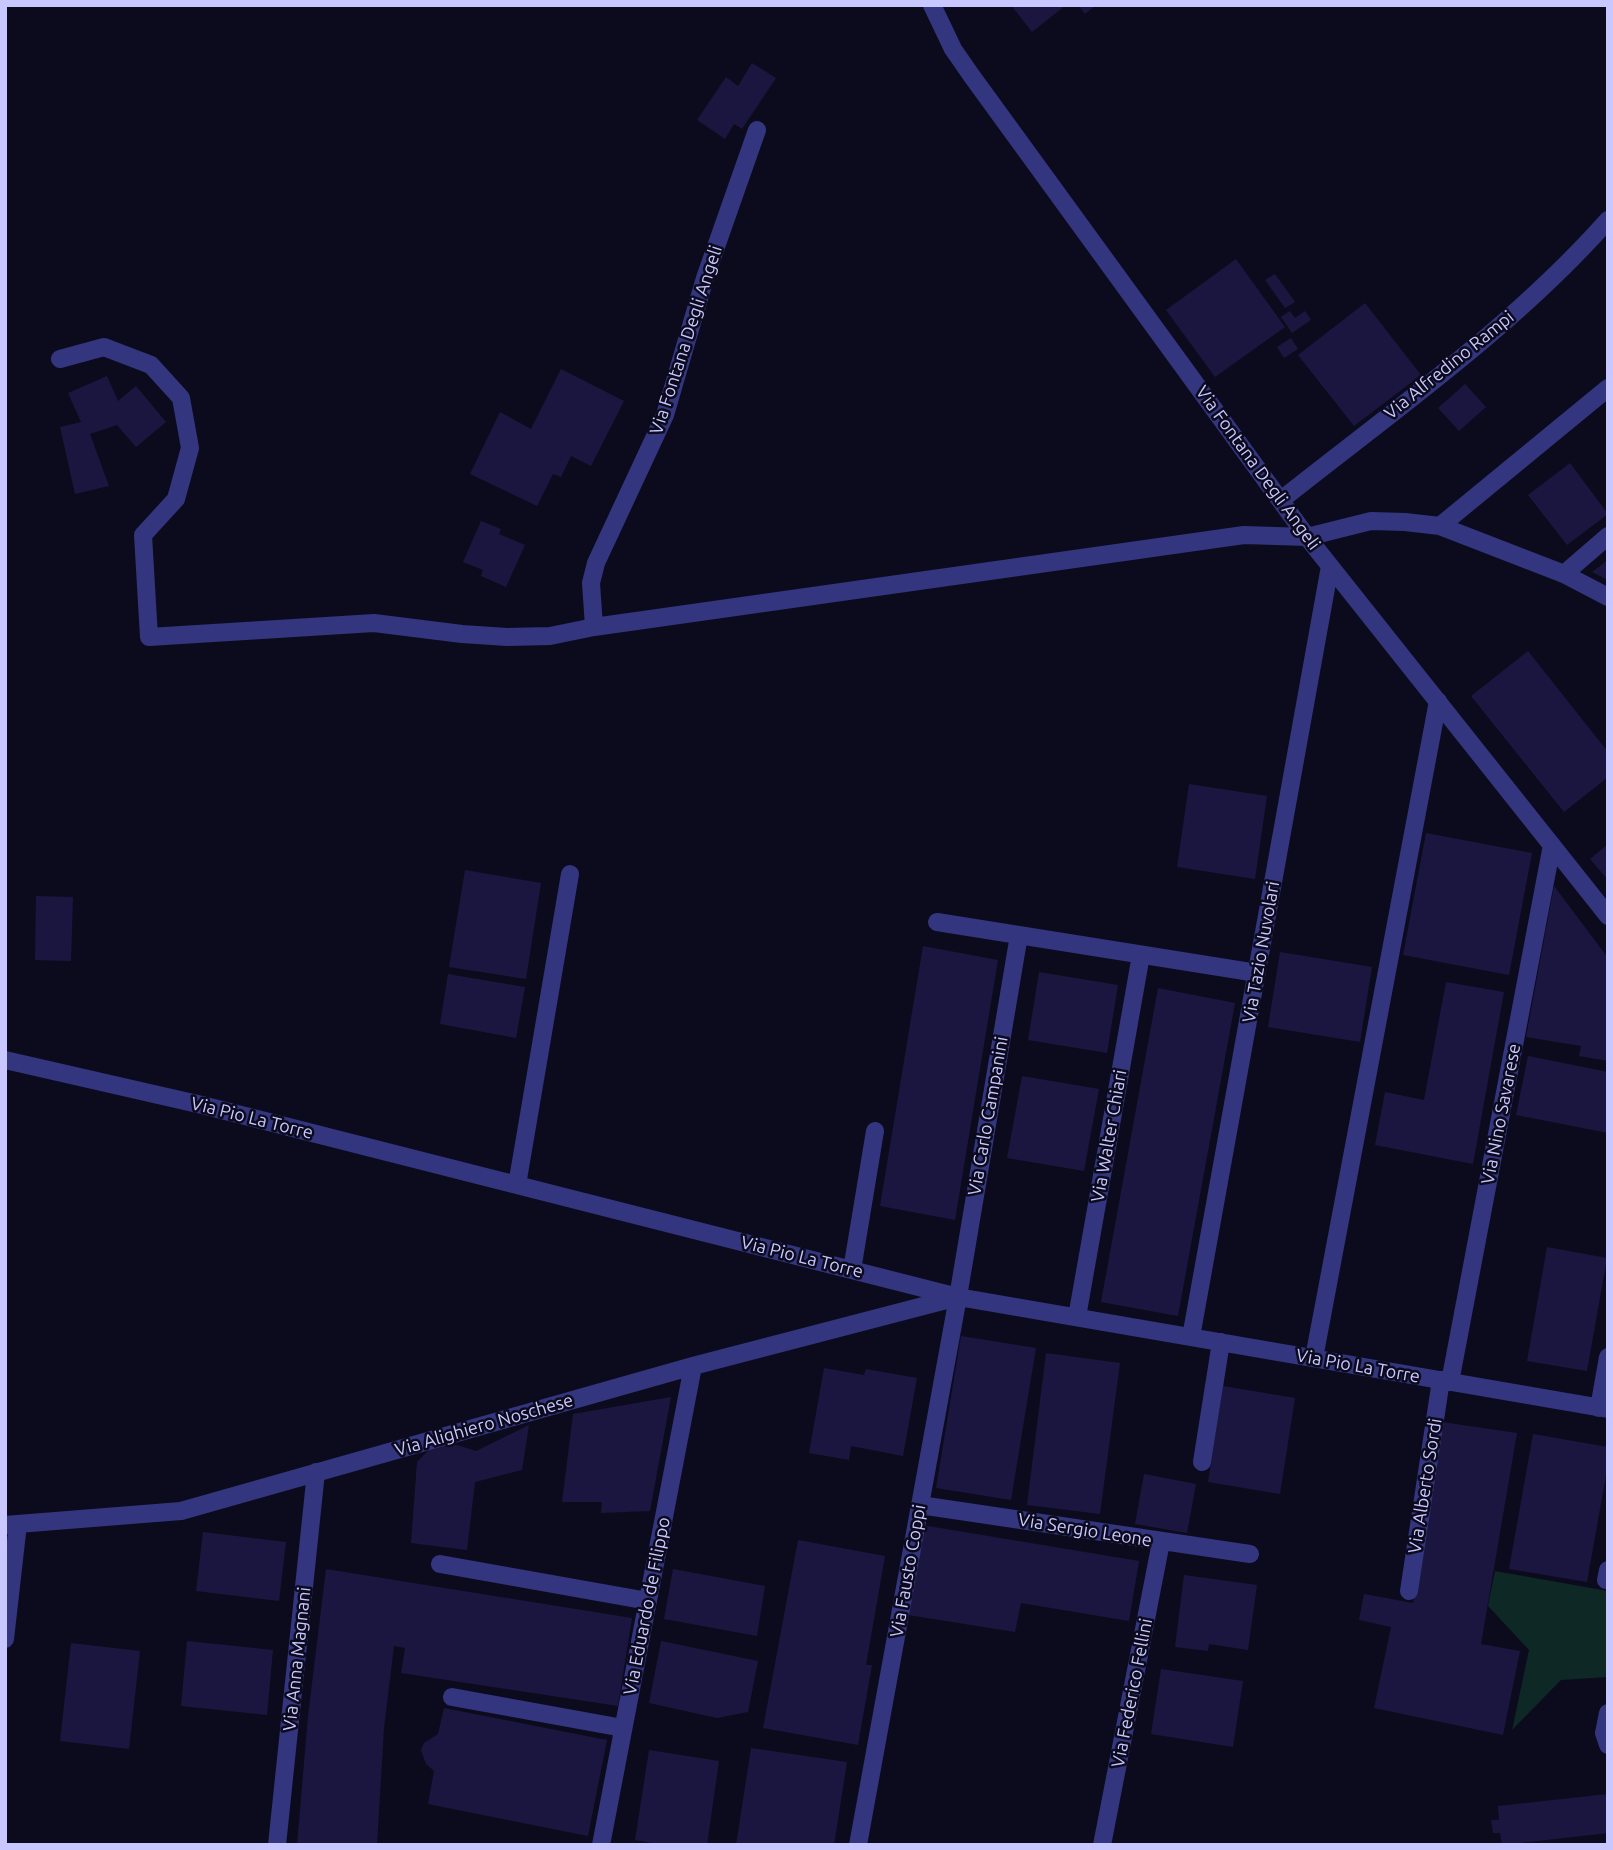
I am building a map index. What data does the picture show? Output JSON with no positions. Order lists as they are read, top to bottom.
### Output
{
  "streets": {
    "street": [
      "Via Fontana Degli Angeli",
      "Via Alfredino Rampi",
      "Via Tazio Nuvolari",
      "Via Nino Savarese",
      "Via Carlo Campanini",
      "Via Pio La Torre",
      "Via Walter Chiari",
      "Via Alighiero Noschese",
      "Via Alberto Sordi",
      "Via Sergio Leone",
      "Via Fausto Coppi",
      "Via Eduardo de Filippo",
      "Via Anna Magnani",
      "Via Federico Fellini"
    ]
  },
  "crossings": [
    ["Via Fontana Degli Angeli", "Via Alfredino Rampi"],
    ["Via Fontana Degli Angeli", "Via Tazio Nuvolari"],
    ["Via Fontana Degli Angeli", "Via Nino Savarese"],
    ["Via Tazio Nuvolari", "Via Pio La Torre"],
    ["Via Nino Savarese", "Via Pio La Torre"],
    ["Via Nino Savarese", "Via Alberto Sordi"],
    ["Via Carlo Campanini", "Via Pio La Torre"],
    ["Via Carlo Campanini", "Via Alighiero Noschese"],
    ["Via Carlo Campanini", "Via Fausto Coppi"],
    ["Via Pio La Torre", "Via Walter Chiari"],
    ["Via Pio La Torre", "Via Alighiero Noschese"],
    ["Via Pio La Torre", "Via Alberto Sordi"],
    ["Via Pio La Torre", "Via Fausto Coppi"],
    ["Via Alighiero Noschese", "Via Fausto Coppi"],
    ["Via Alighiero Noschese", "Via Eduardo de Filippo"],
    ["Via Alighiero Noschese", "Via Anna Magnani"],
    ["Via Sergio Leone", "Via Fausto Coppi"],
    ["Via Sergio Leone", "Via Federico Fellini"]
  ]
}
